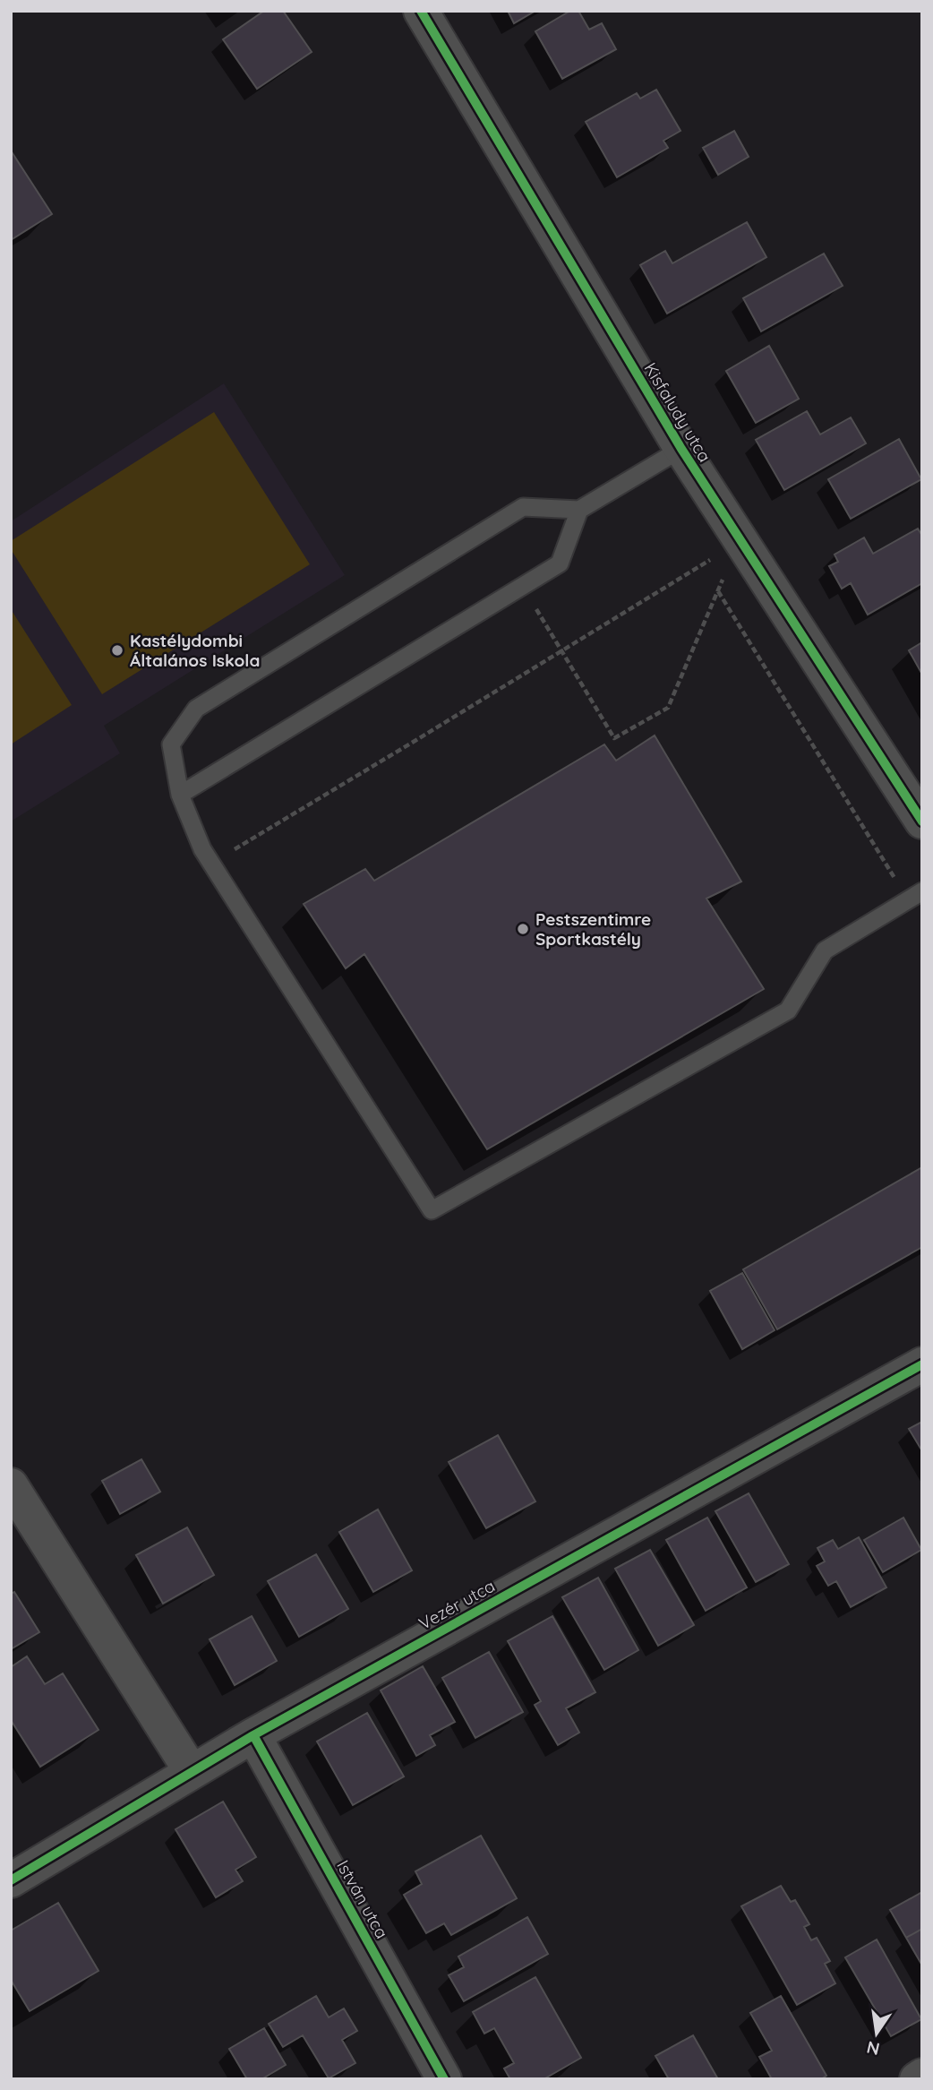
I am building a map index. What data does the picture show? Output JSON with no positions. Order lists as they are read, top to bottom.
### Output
{
  "streets": {
    "street": ["Kisfaludy utca", "Vezér utca", "István utca"]
  },
  "crossings": [
    ["Vezér utca", "István utca"]
  ],
  "places": ["Kastélydombi Általános Iskola", "Pestszentimre Sportkastély"],
  "north": "bottom"
}
